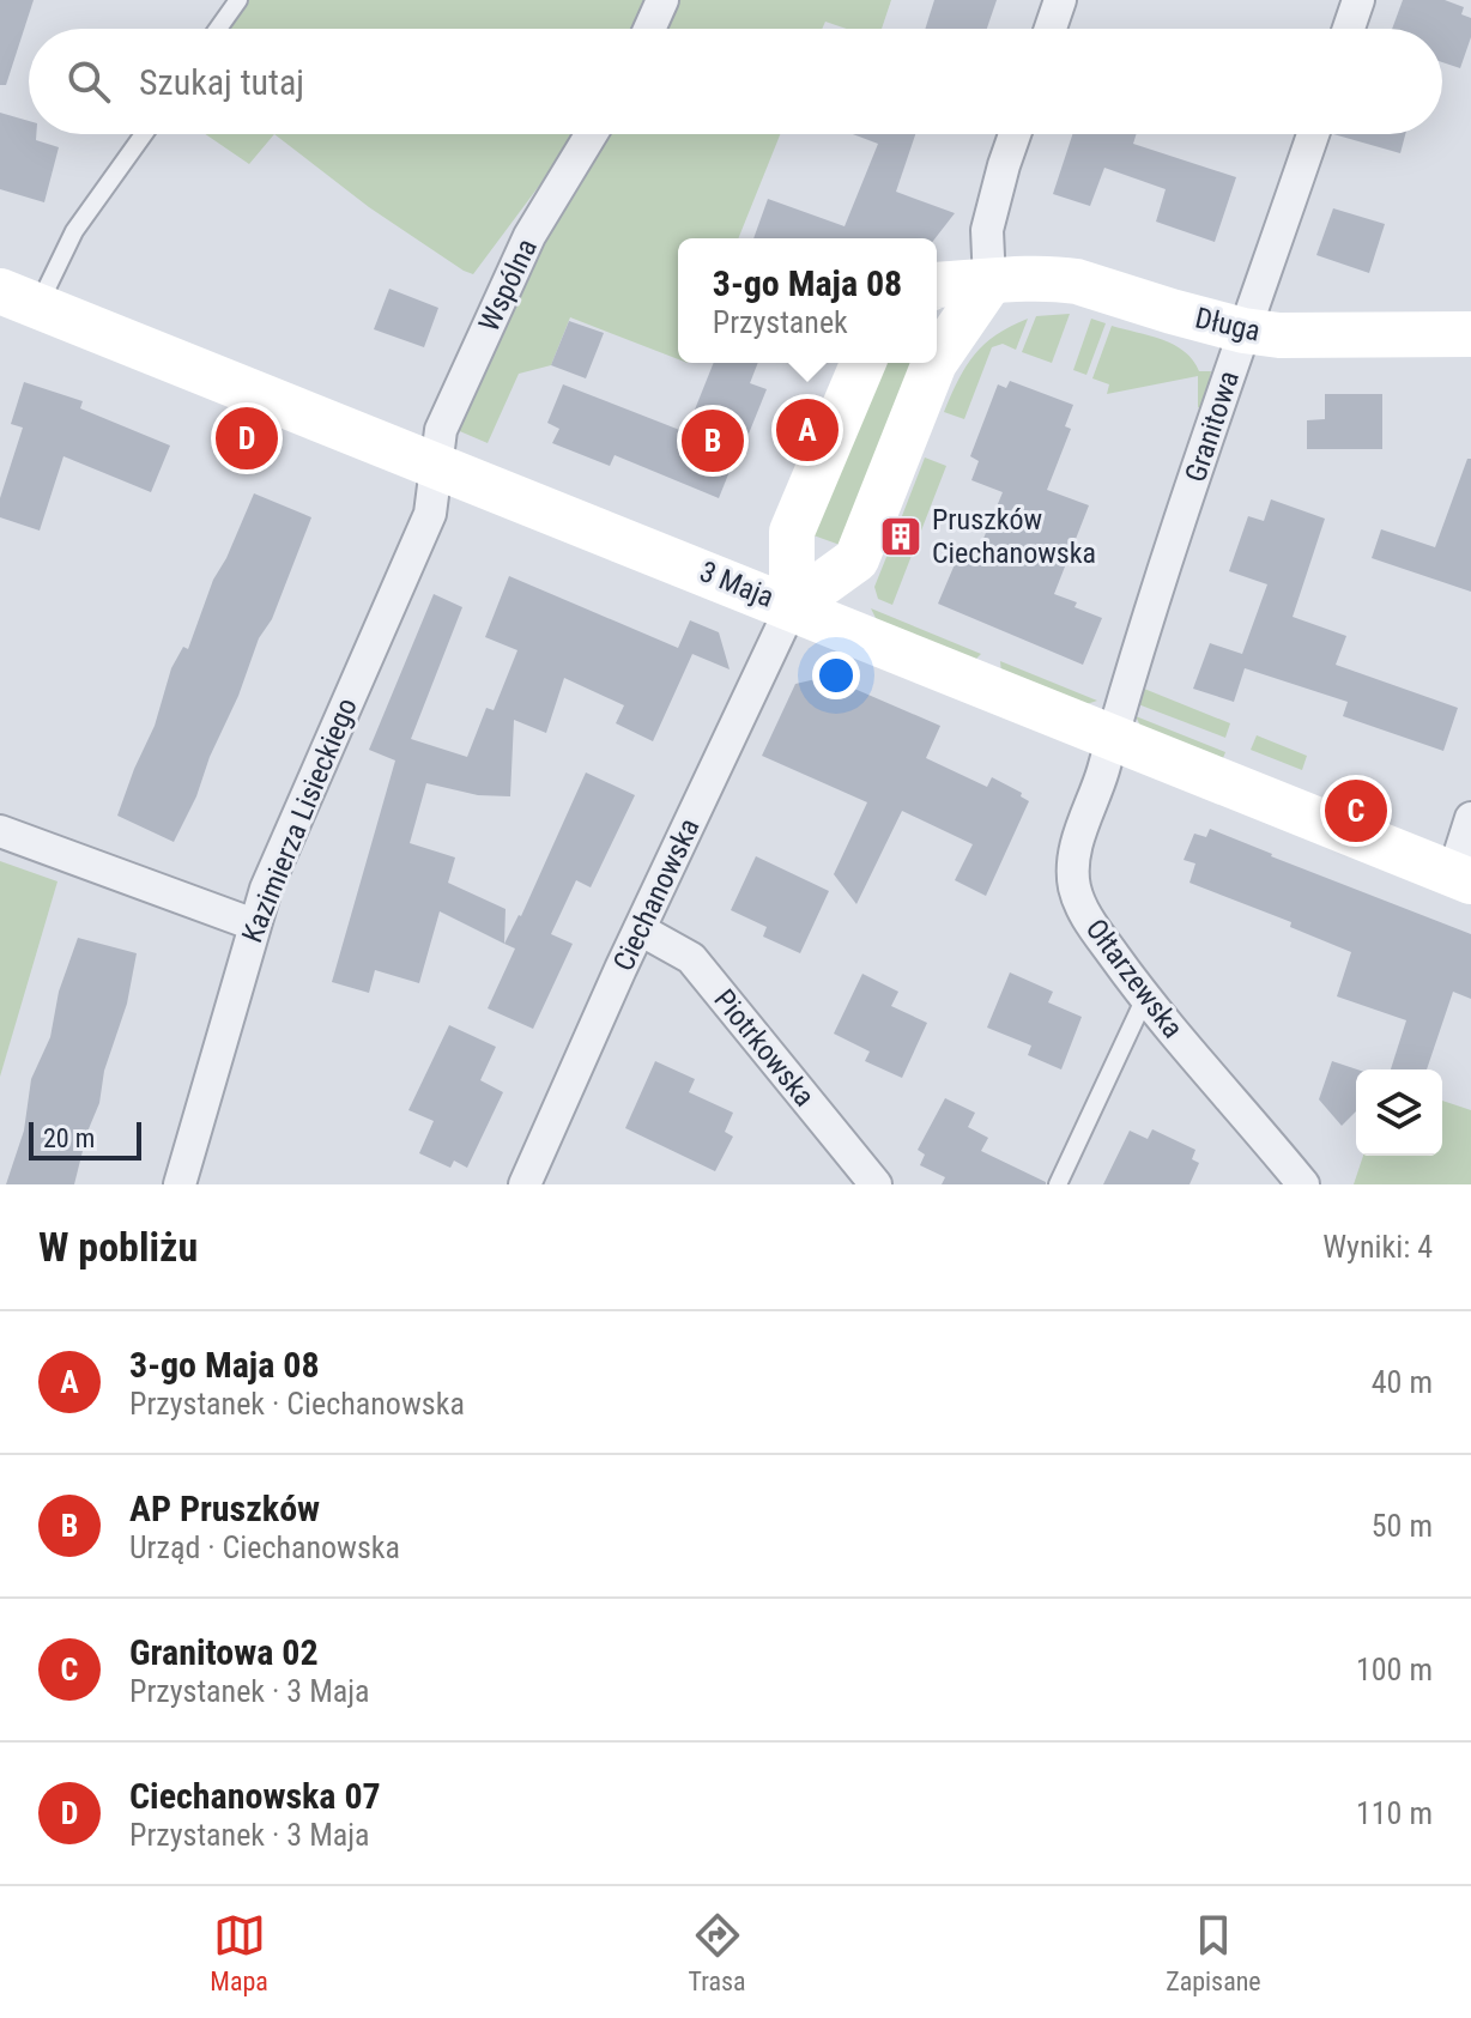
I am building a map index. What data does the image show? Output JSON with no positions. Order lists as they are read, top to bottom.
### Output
{
  "streets": {
    "street": [
      "Wspólna",
      "Długa",
      "Granitowa",
      "3 Maja",
      "Kazimierza Lisieckiego",
      "Ciechanowska",
      "Ołtarzewska",
      "Piotrkowska"
    ]
  },
  "crossings": [
    ["Wspólna", "3 Maja"],
    ["Wspólna", "Kazimierza Lisieckiego"],
    ["Długa", "Granitowa"],
    ["Długa", "Ciechanowska"],
    ["Granitowa", "3 Maja"],
    ["Granitowa", "Ołtarzewska"],
    ["3 Maja", "Kazimierza Lisieckiego"],
    ["3 Maja", "Ciechanowska"],
    ["3 Maja", "Ołtarzewska"],
    ["Ciechanowska", "Piotrkowska"]
  ],
  "places": {
    "building": ["Pruszków Ciechanowska"]
  },
  "scale_bar": "20 m",
  "page": {
    "search": "Szukaj tutaj",
    "popup": ["3-go Maja 08", "Przystanek"],
    "pins": [
      "A",
      "D",
      "B",
      "C"
    ],
    "scale": "20 m",
    "heading": ["W pobliżu", "Wyniki: 4"],
    "list": [
      {
        "mark": "A",
        "name": "3-go Maja 08",
        "note": "Przystanek · Ciechanowska",
        "value": "40 m"
      },
      {
        "mark": "B",
        "name": "AP Pruszków",
        "note": "Urząd · Ciechanowska",
        "value": "50 m"
      },
      {
        "mark": "C",
        "name": "Granitowa 02",
        "note": "Przystanek · 3 Maja",
        "value": "100 m"
      },
      {
        "mark": "D",
        "name": "Ciechanowska 07",
        "note": "Przystanek · 3 Maja",
        "value": "110 m"
      }
    ],
    "nav": ["Mapa", "Trasa", "Zapisane"]
  }
}
